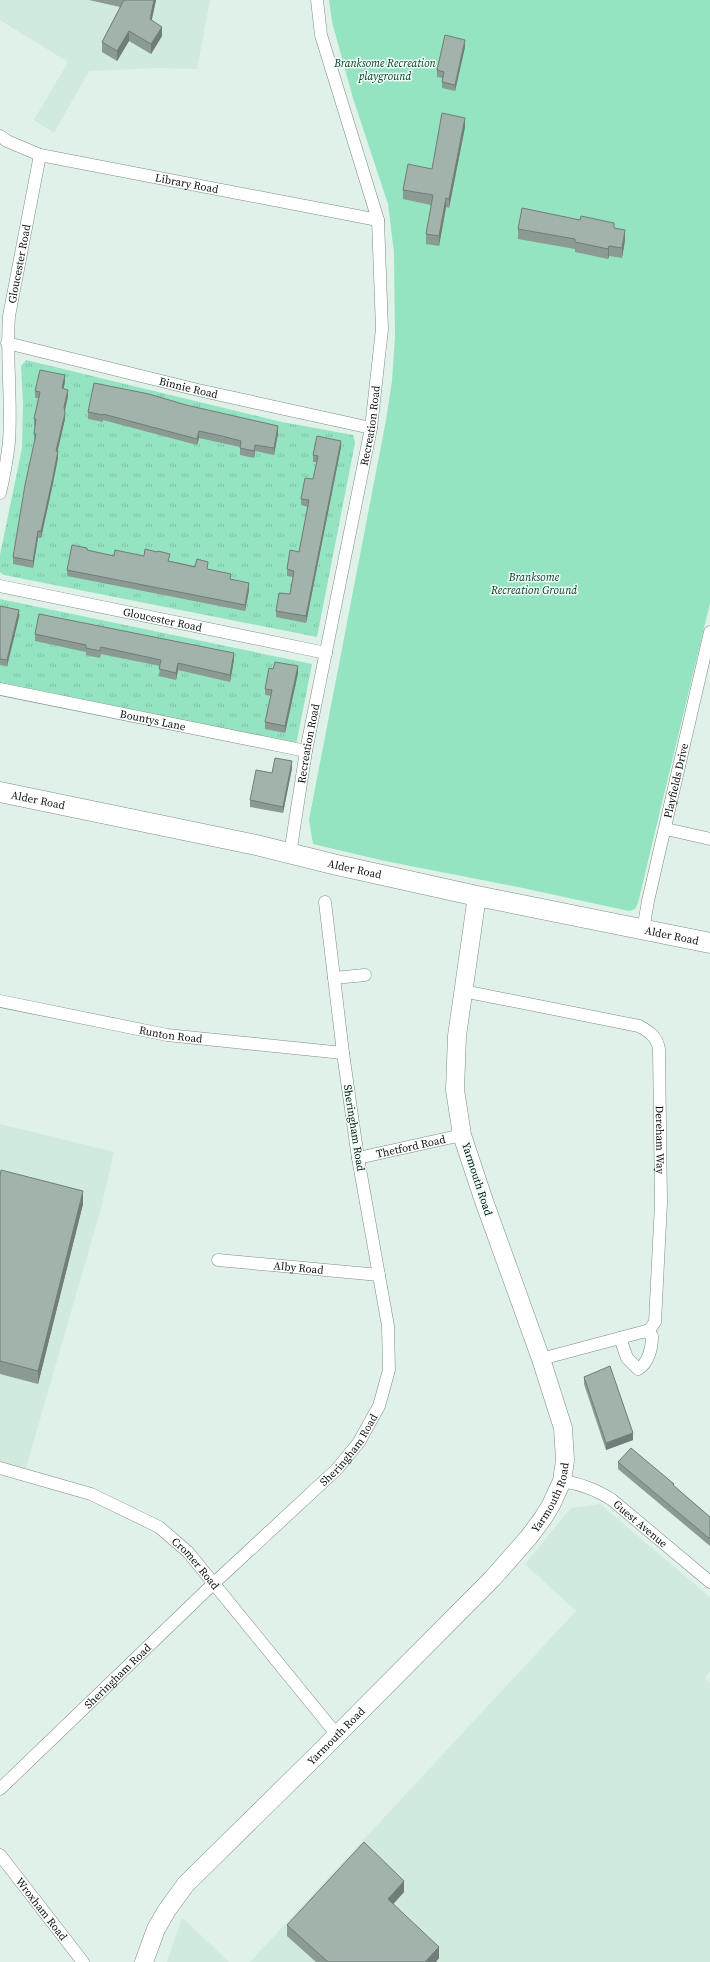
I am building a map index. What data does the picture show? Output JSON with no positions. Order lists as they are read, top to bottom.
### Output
{
  "streets": {
    "main road": ["Alder Road"],
    "street": [
      "Library Road",
      "Gloucester Road",
      "Binnie Road",
      "Recreation Road",
      "Bountys Lane",
      "Playfields Drive",
      "Runton Road",
      "Sheringham Road",
      "Dereham Way",
      "Thetford Road",
      "Yarmouth Road",
      "Alby Road",
      "Guest Avenue",
      "Cromer Road",
      "Wroxham Road"
    ]
  },
  "crossings": [
    ["Library Road", "Gloucester Road"],
    ["Library Road", "Recreation Road"],
    ["Gloucester Road", "Binnie Road"],
    ["Gloucester Road", "Recreation Road"],
    ["Binnie Road", "Recreation Road"],
    ["Recreation Road", "Bountys Lane"],
    ["Recreation Road", "Alder Road"],
    ["Playfields Drive", "Alder Road"],
    ["Alder Road", "Yarmouth Road"],
    ["Runton Road", "Sheringham Road"],
    ["Sheringham Road", "Thetford Road"],
    ["Sheringham Road", "Alby Road"],
    ["Sheringham Road", "Cromer Road"],
    ["Dereham Way", "Yarmouth Road"],
    ["Thetford Road", "Yarmouth Road"],
    ["Yarmouth Road", "Guest Avenue"],
    ["Yarmouth Road", "Cromer Road"]
  ],
  "parks": ["Branksome Recreation playground", "Branksome Recreation Ground"]
}
